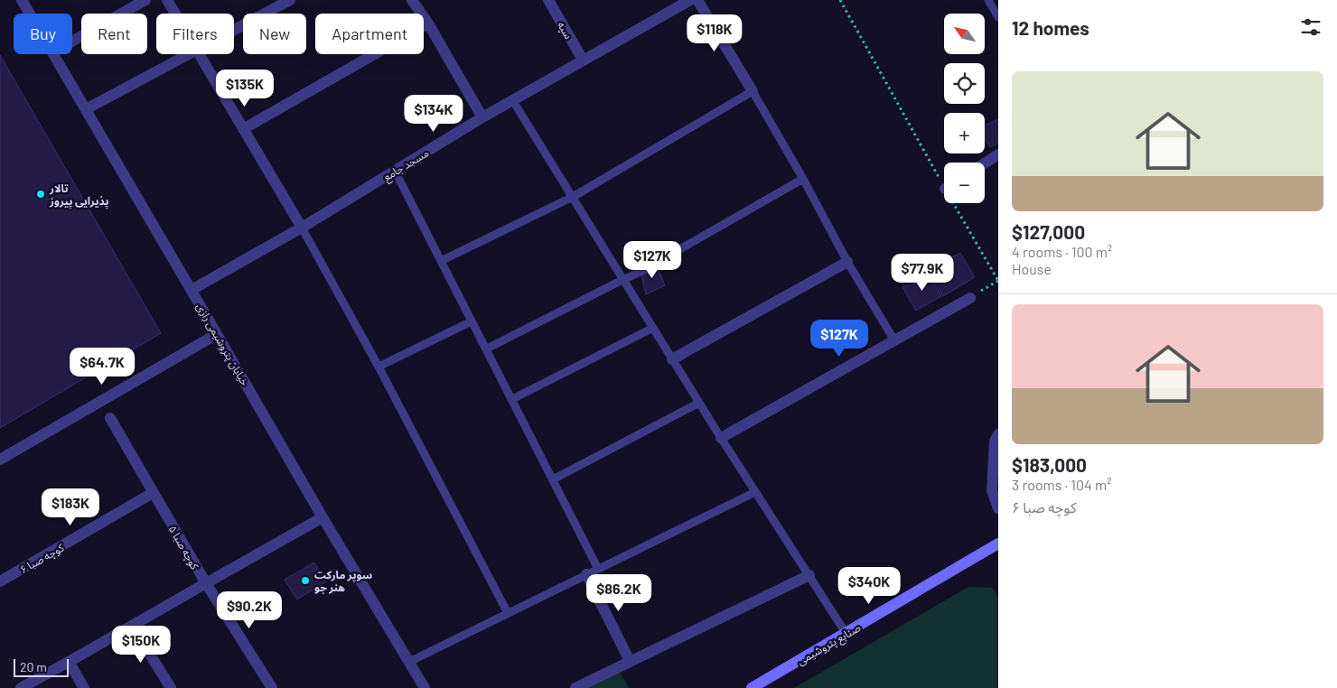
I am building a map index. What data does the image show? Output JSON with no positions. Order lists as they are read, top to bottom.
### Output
{
  "streets": {
    "main road": ["صنایع پتروشیمی"],
    "street": [
      "سپه",
      "مسجد جامع",
      "خیابان پتروشیمی رازی",
      "کوچه صبا ۵",
      "کوچه صبا ۶"
    ]
  },
  "crossings": [
    ["سپه", "مسجد جامع"],
    ["مسجد جامع", "خیابان پتروشیمی رازی"],
    ["کوچه صبا ۵", "کوچه صبا ۶"]
  ],
  "places": ["تالار پذیرایی پیروز", "سوپر مارکت هنر جو"],
  "scale_bar": "20 m",
  "north": "top left",
  "page": {
    "heading": "12 homes",
    "map_buttons": ["+", "−"],
    "chip": [
      "Buy",
      "Rent",
      "Filters",
      "New",
      "Apartment"
    ],
    "price": [
      "$118K",
      "$135K",
      "$134K",
      "$127K",
      "$77.9K",
      "$127K",
      "$64.7K",
      "$183K",
      "$340K",
      "$86.2K",
      "$90.2K",
      "$150K"
    ],
    "list": [
      {
        "name": "$127,000",
        "note": "4 rooms · 100 m² · House"
      },
      {
        "name": "$183,000",
        "note": "3 rooms · 104 m² · کوچه صبا ۶"
      }
    ],
    "scale": "20 m"
  }
}
